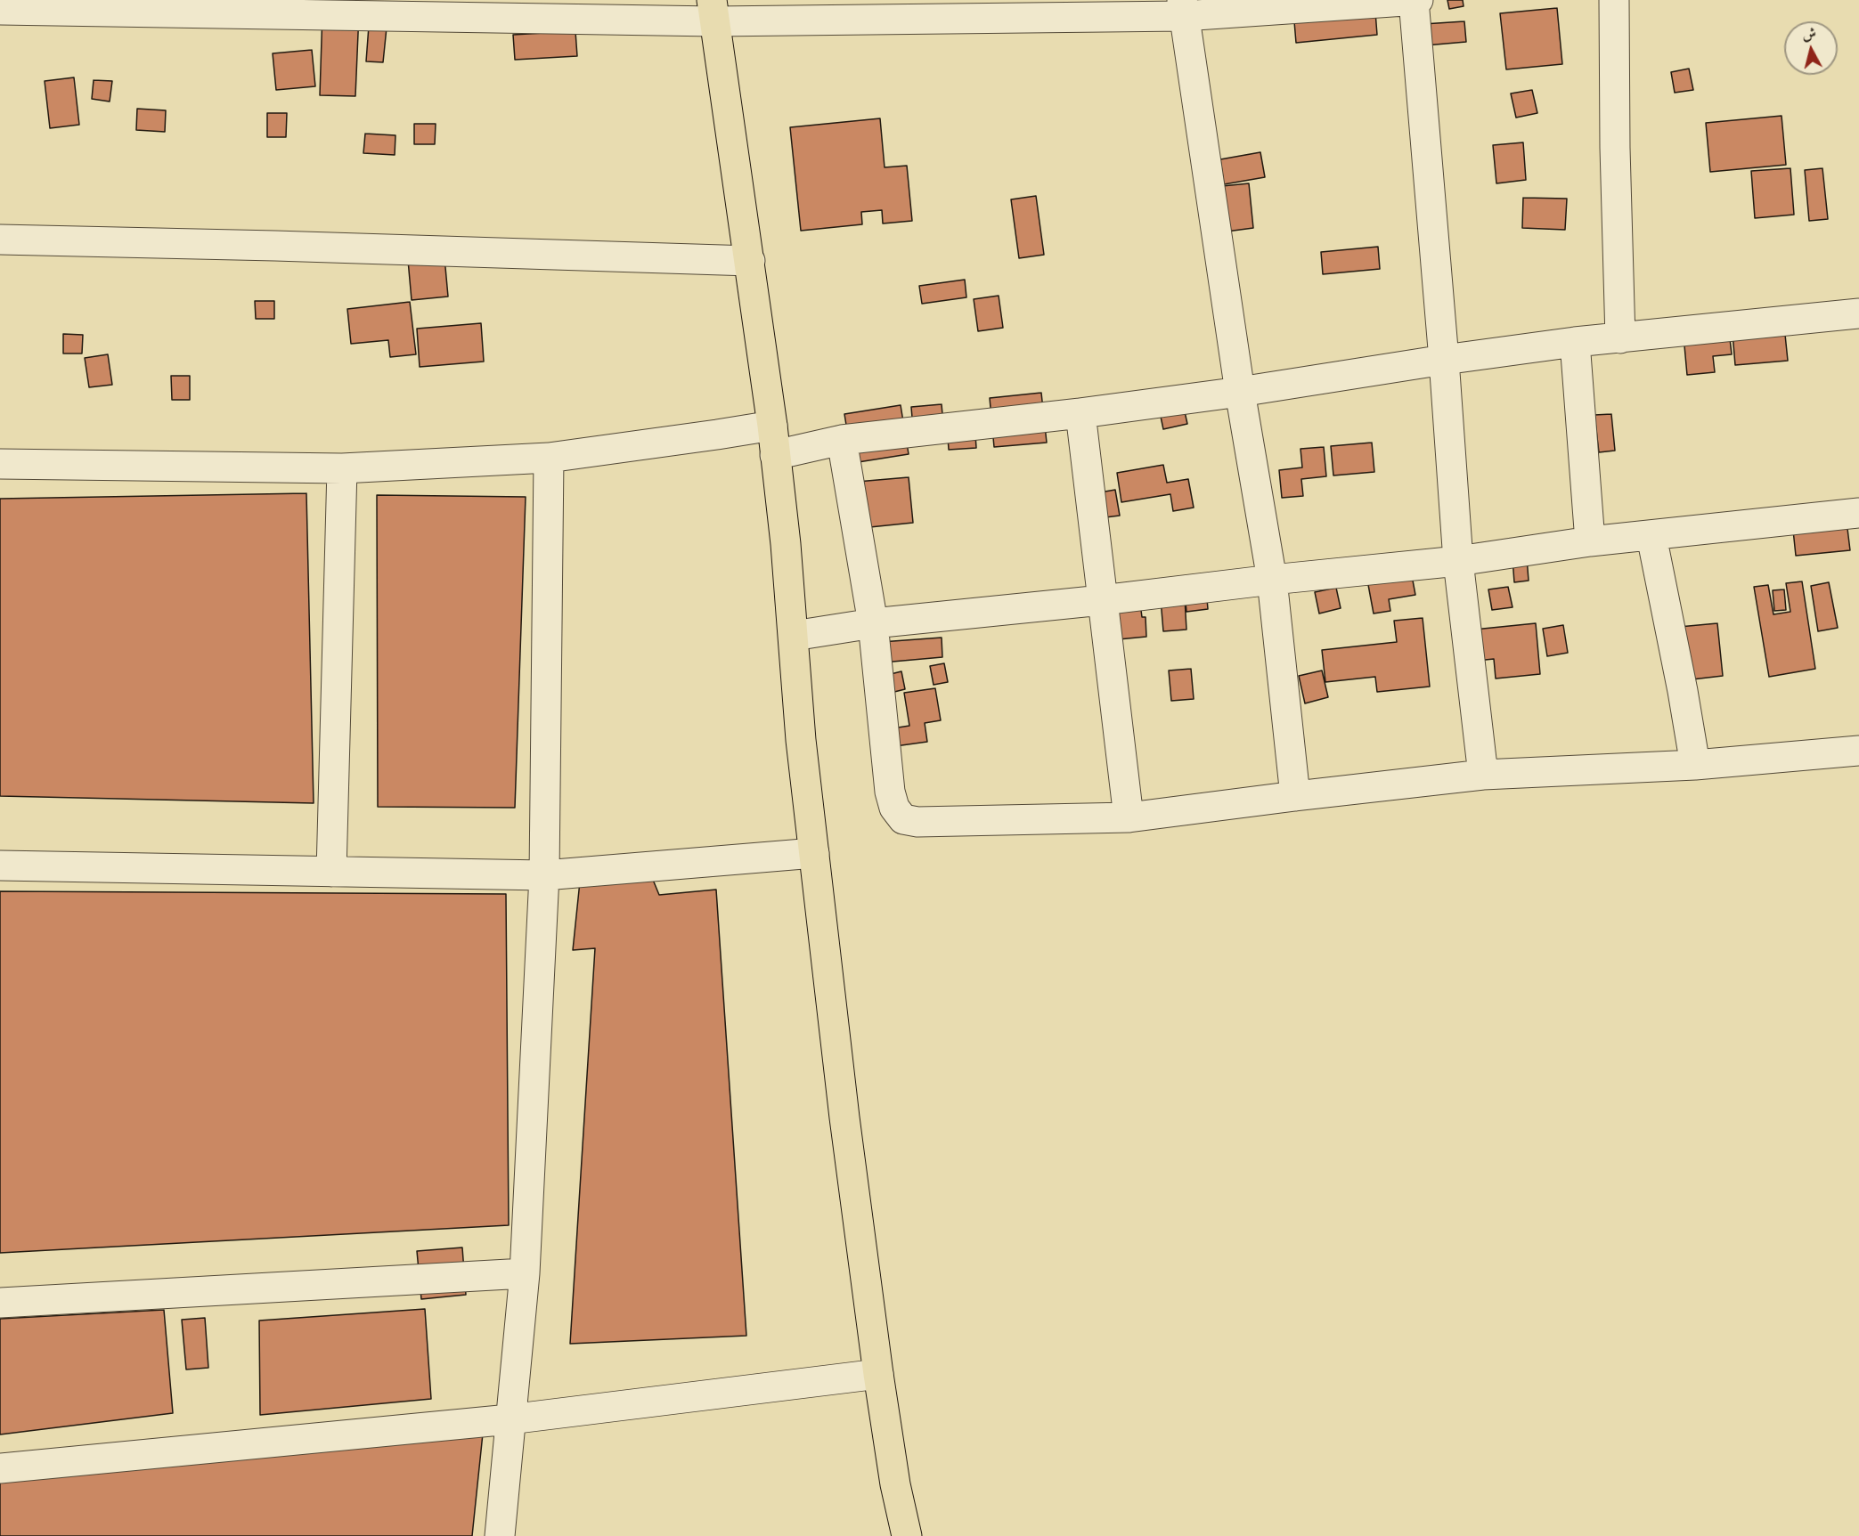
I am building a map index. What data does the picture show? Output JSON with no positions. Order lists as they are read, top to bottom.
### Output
{
  "north": "top"
}
